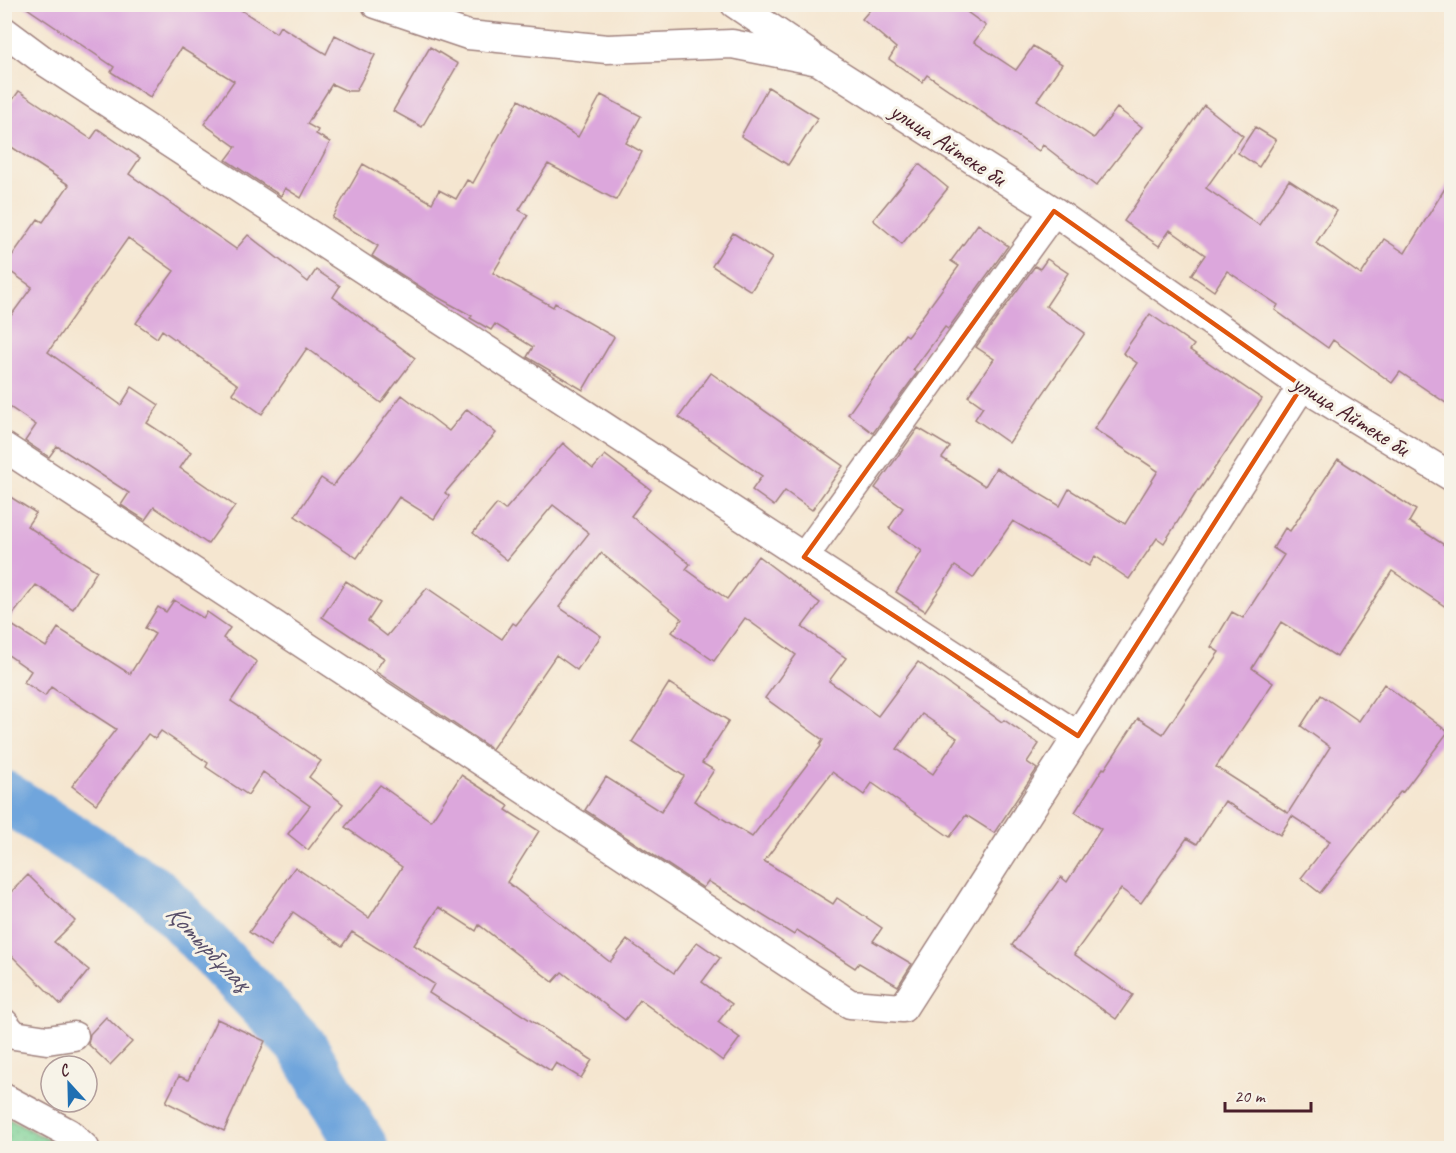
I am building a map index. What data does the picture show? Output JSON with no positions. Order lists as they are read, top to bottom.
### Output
{
  "streets": {
    "street": ["улица Айтеке би"]
  },
  "water": ["Қотырбұлақ"],
  "scale_bar": "20 m",
  "north": "top"
}
